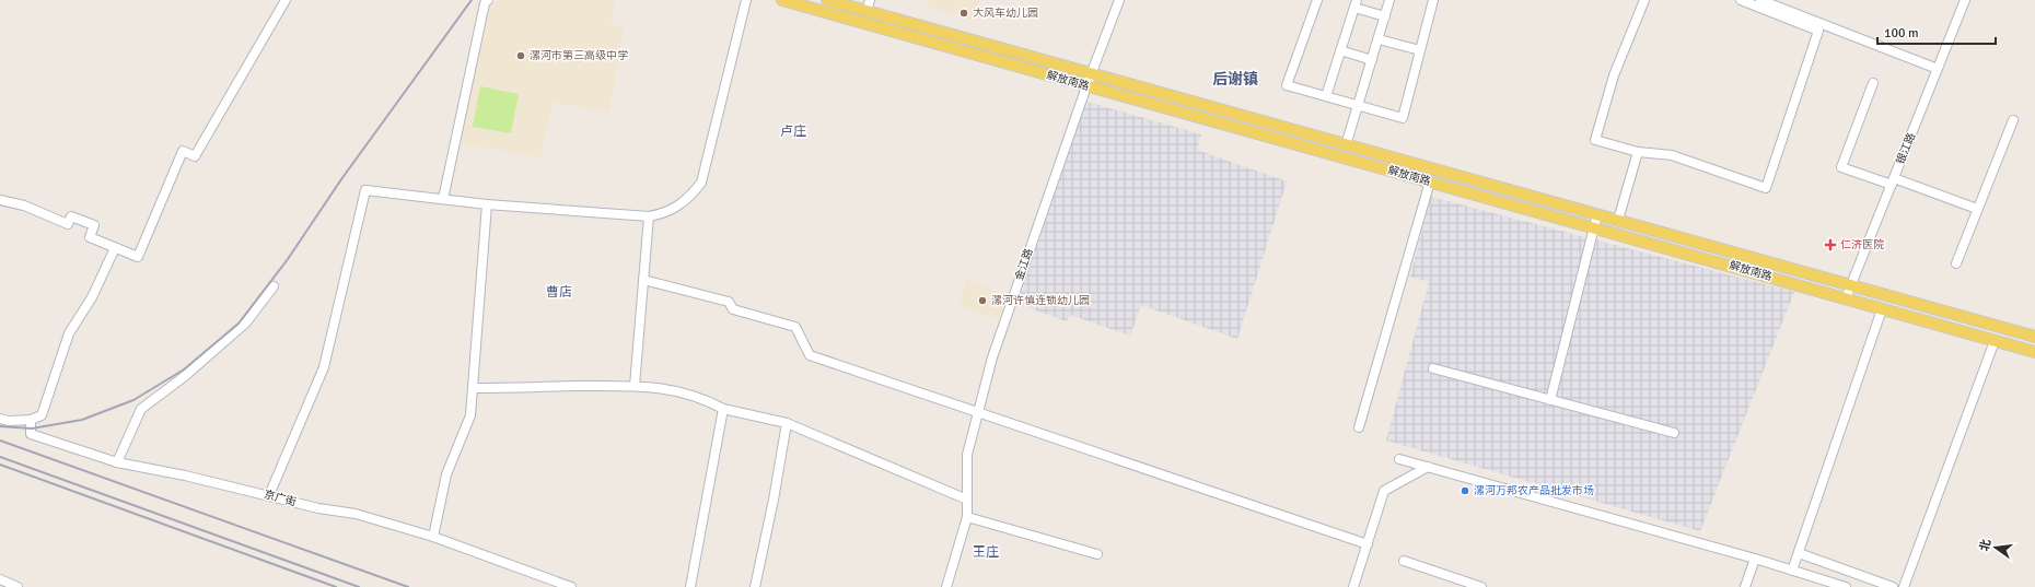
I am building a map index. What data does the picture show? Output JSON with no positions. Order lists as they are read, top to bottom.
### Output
{
  "streets": {
    "main road": ["解放南路"],
    "street": ["银江路", "金江路", "京广街"]
  },
  "crossings": [
    ["解放南路", "银江路"],
    ["解放南路", "金江路"]
  ],
  "districts": [
    "后谢镇",
    "卢庄",
    "曹店",
    "王庄"
  ],
  "places": {
    "other": [
      "大风车幼儿园",
      "漯河市第三高级中学",
      "漯河许慎连锁幼儿园",
      "漯河万邦农产品批发市场"
    ],
    "health": ["仁济医院"]
  },
  "scale_bar": "100 m",
  "north": "left"
}
